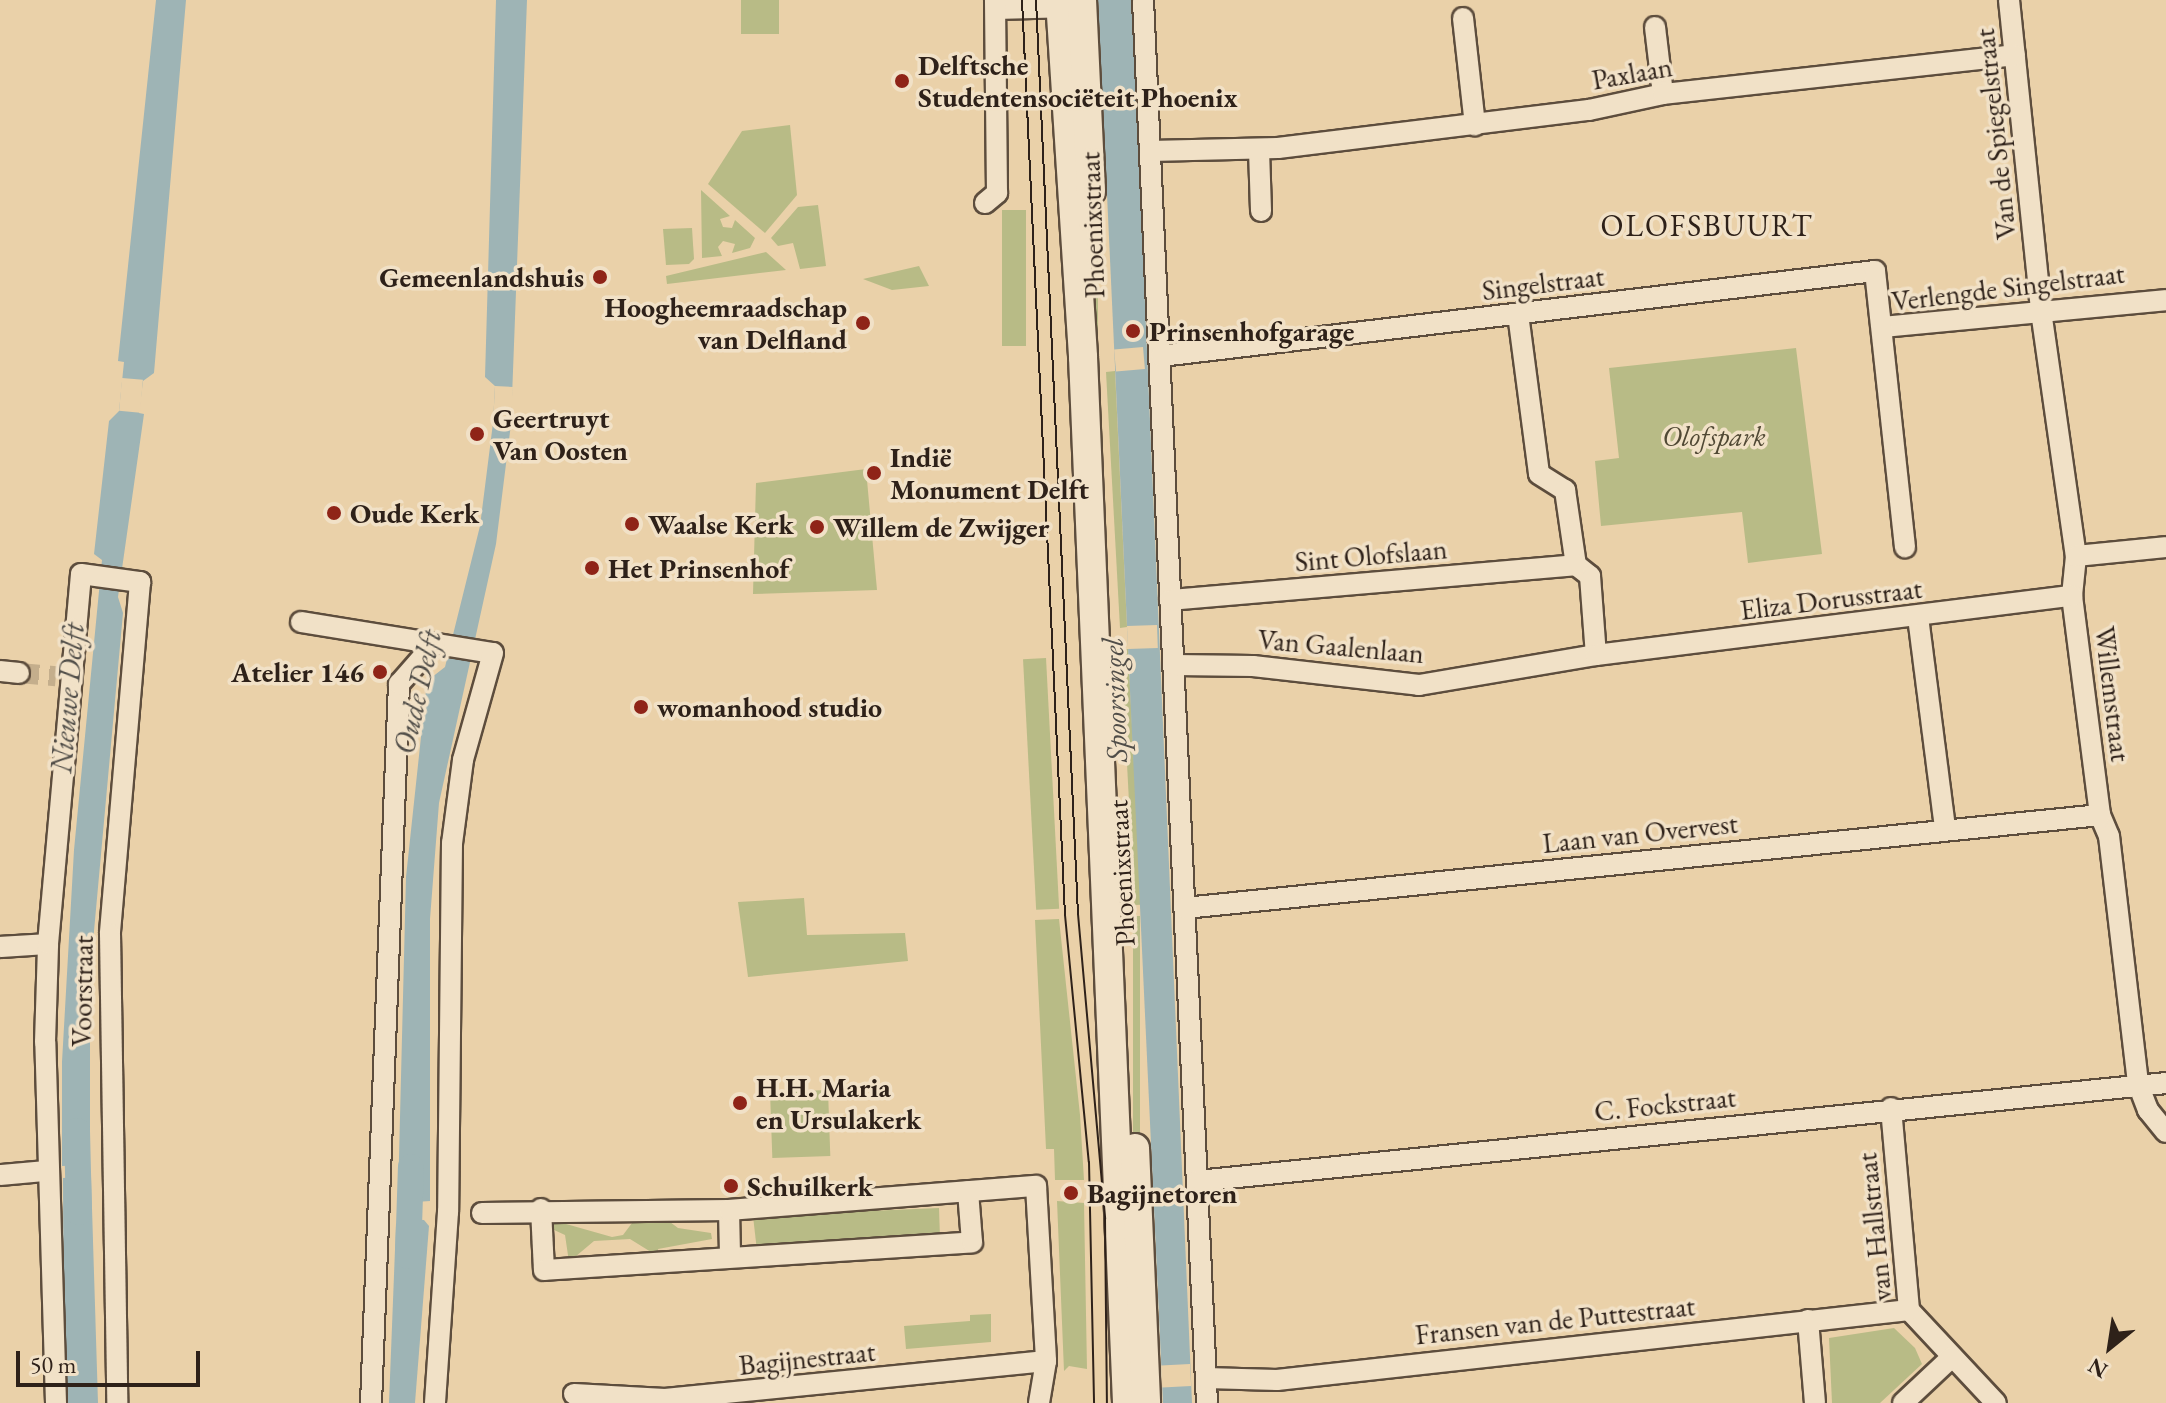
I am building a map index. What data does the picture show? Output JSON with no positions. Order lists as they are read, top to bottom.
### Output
{
  "streets": {
    "street": [
      "Paxlaan",
      "Van de Spiegelstraat",
      "Phoenixstraat",
      "Singelstraat",
      "Verlengde Singelstraat",
      "Sint Olofslaan",
      "Eliza Dorusstraat",
      "Van Gaalenlaan",
      "Willemstraat",
      "Laan van Overvest",
      "Voorstraat",
      "C. Fockstraat",
      "van Hallstraat",
      "Fransen van de Puttestraat",
      "Bagijnestraat"
    ]
  },
  "crossings": [
    ["Paxlaan", "Van de Spiegelstraat"],
    ["Van de Spiegelstraat", "Verlengde Singelstraat"],
    ["Van de Spiegelstraat", "Willemstraat"],
    ["Singelstraat", "Verlengde Singelstraat"],
    ["Verlengde Singelstraat", "Willemstraat"],
    ["Eliza Dorusstraat", "Van Gaalenlaan"],
    ["Eliza Dorusstraat", "Willemstraat"],
    ["Willemstraat", "Laan van Overvest"],
    ["Willemstraat", "C. Fockstraat"],
    ["C. Fockstraat", "van Hallstraat"],
    ["van Hallstraat", "Fransen van de Puttestraat"]
  ],
  "districts": ["OLOFSBUURT"],
  "water": ["Oude Delft", "Nieuwe Delft", "Spoorsingel"],
  "parks": ["Olofspark"],
  "places": [
    "Delftsche Studentensociëteit Phoenix",
    "Gemeenlandshuis",
    "Hoogheemraadschap van Delfland",
    "Prinsenhofgarage",
    "Geertruyt Van Oosten",
    "Indië Monument Delft",
    "Oude Kerk",
    "Waalse Kerk",
    "Willem de Zwijger",
    "Het Prinsenhof",
    "Atelier 146",
    "womanhood studio",
    "H.H. Maria en Ursulakerk",
    "Schuilkerk",
    "Bagijnetoren"
  ],
  "scale_bar": "50 m",
  "north": "bottom left"
}
